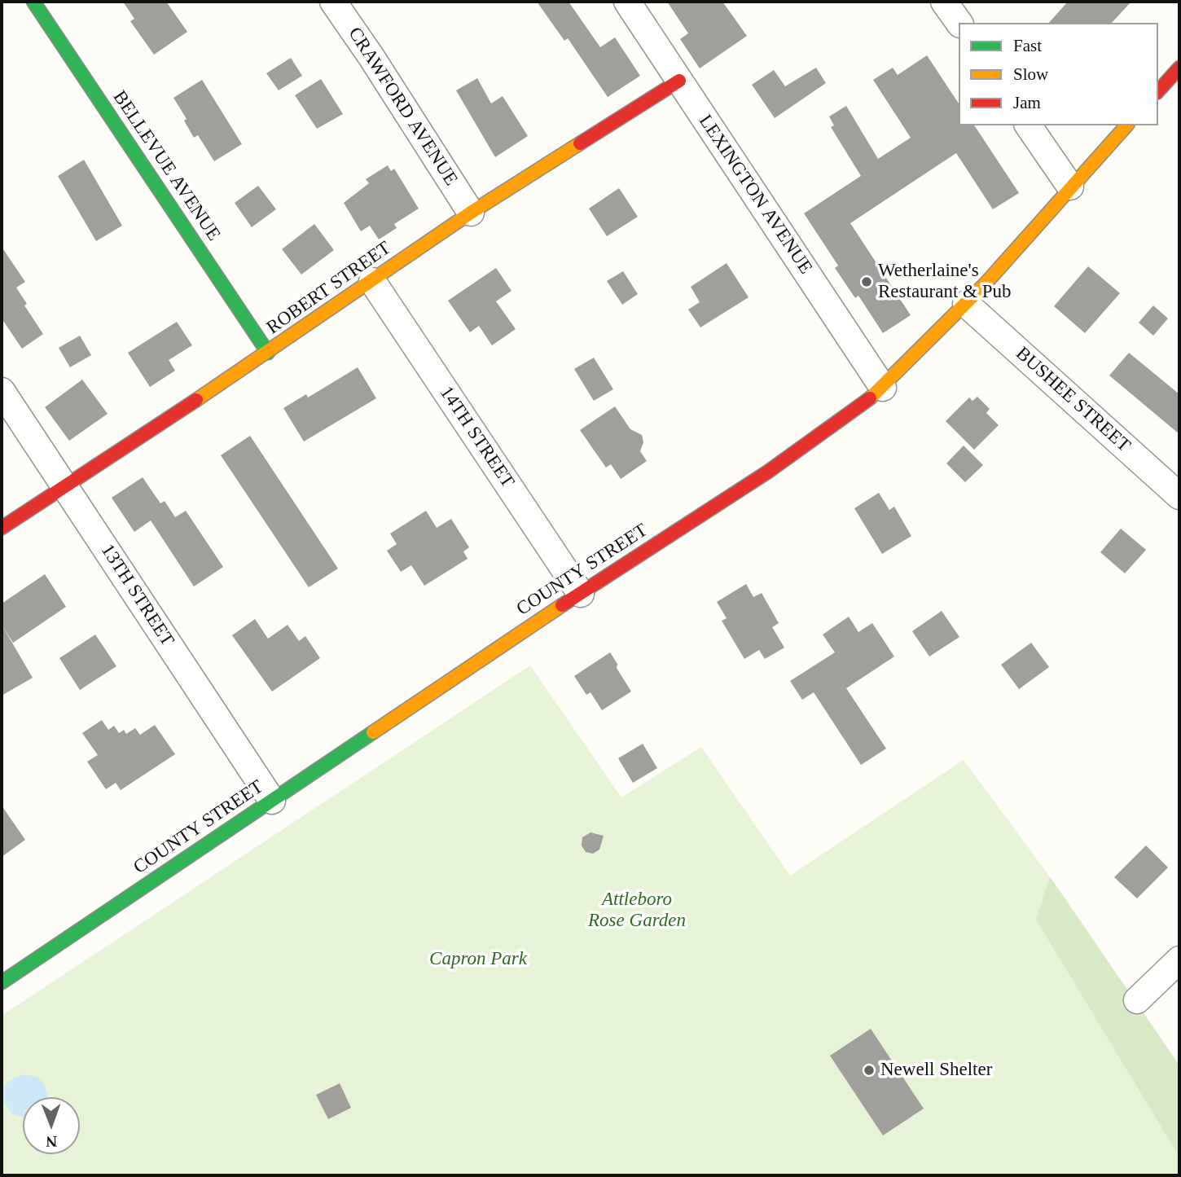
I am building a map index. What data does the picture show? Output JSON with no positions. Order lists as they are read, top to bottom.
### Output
{
  "streets": {
    "main road": ["BELLEVUE AVENUE", "ROBERT STREET", "COUNTY STREET"],
    "street": [
      "CRAWFORD AVENUE",
      "LEXINGTON AVENUE",
      "BUSHEE STREET",
      "14TH STREET",
      "13TH STREET"
    ]
  },
  "crossings": [
    ["CRAWFORD AVENUE", "ROBERT STREET"],
    ["BELLEVUE AVENUE", "ROBERT STREET"],
    ["LEXINGTON AVENUE", "ROBERT STREET"],
    ["LEXINGTON AVENUE", "COUNTY STREET"],
    ["ROBERT STREET", "14TH STREET"],
    ["ROBERT STREET", "13TH STREET"],
    ["BUSHEE STREET", "COUNTY STREET"],
    ["14TH STREET", "COUNTY STREET"],
    ["COUNTY STREET", "13TH STREET"]
  ],
  "parks": ["Attleboro Rose Garden", "Capron Park"],
  "places": ["Wetherlaine's Restaurant & Pub", "Newell Shelter"],
  "legend": ["Fast", "Slow", "Jam"],
  "north": "bottom"
}
